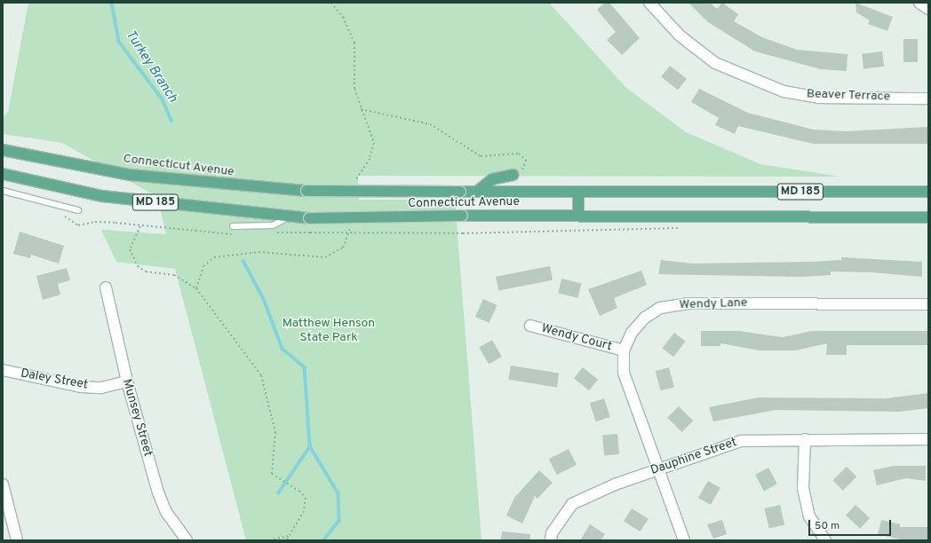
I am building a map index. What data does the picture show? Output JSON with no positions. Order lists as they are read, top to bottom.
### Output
{
  "streets": {
    "main road": ["Connecticut Avenue", "MD 185"],
    "street": [
      "Beaver Terrace",
      "Wendy Lane",
      "Wendy Court",
      "Daley Street",
      "Munsey Street",
      "Dauphine Street"
    ]
  },
  "crossings": [
    ["Wendy Lane", "Wendy Court"],
    ["Wendy Lane", "Dauphine Street"],
    ["Daley Street", "Munsey Street"]
  ],
  "water": ["Turkey Branch"],
  "parks": ["Matthew Henson State Park"],
  "scale_bar": "50 m"
}
